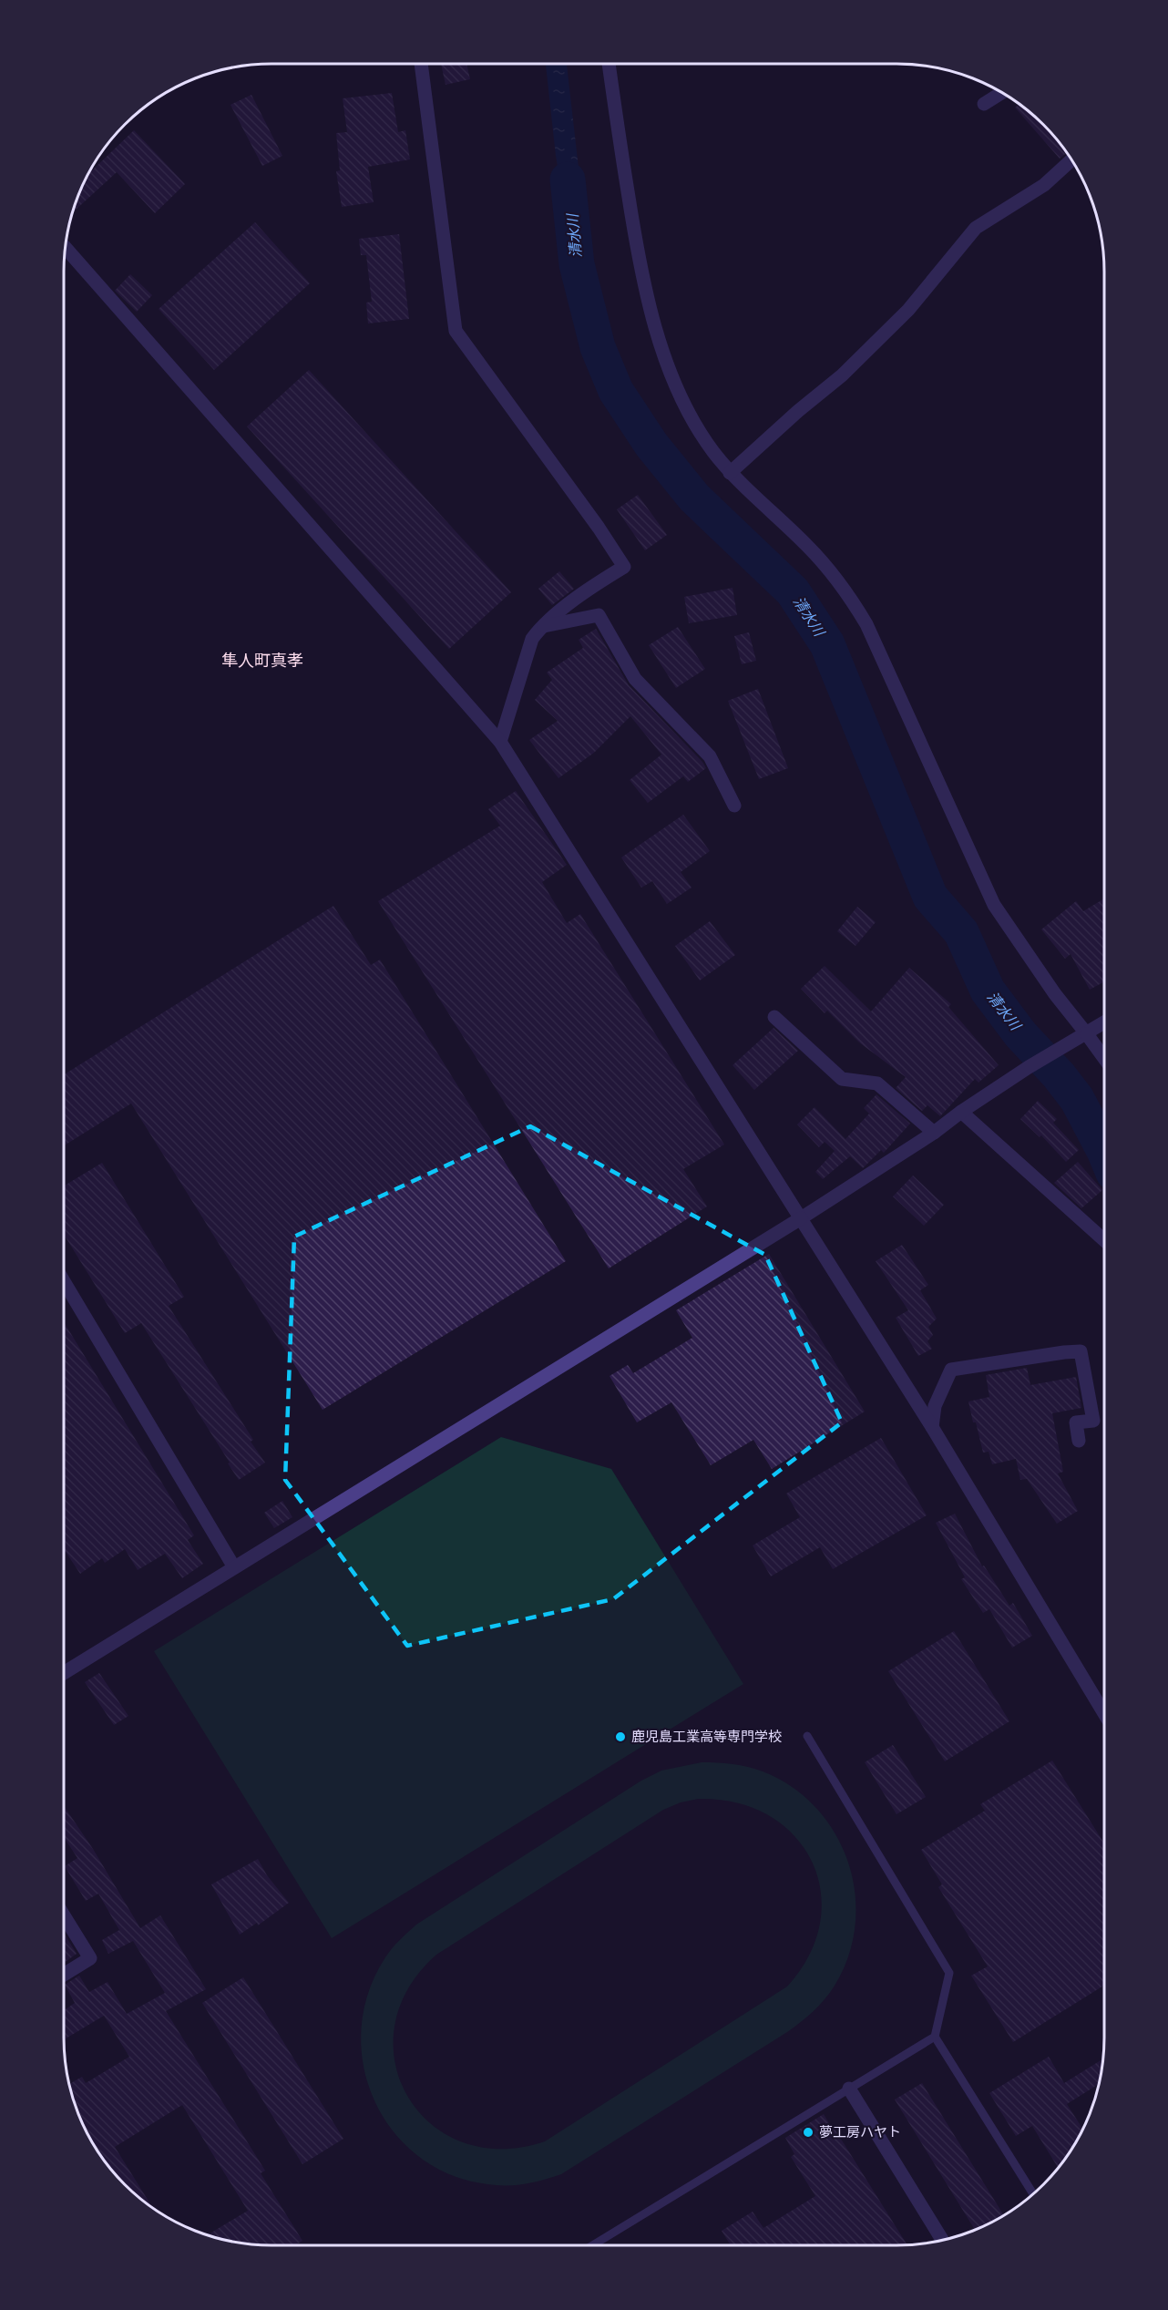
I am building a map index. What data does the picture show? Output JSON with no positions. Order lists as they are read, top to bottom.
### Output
{
  "districts": ["隼人町真孝"],
  "water": ["清水川"],
  "places": ["鹿児島工業高等専門学校", "夢工房ハヤト"]
}
